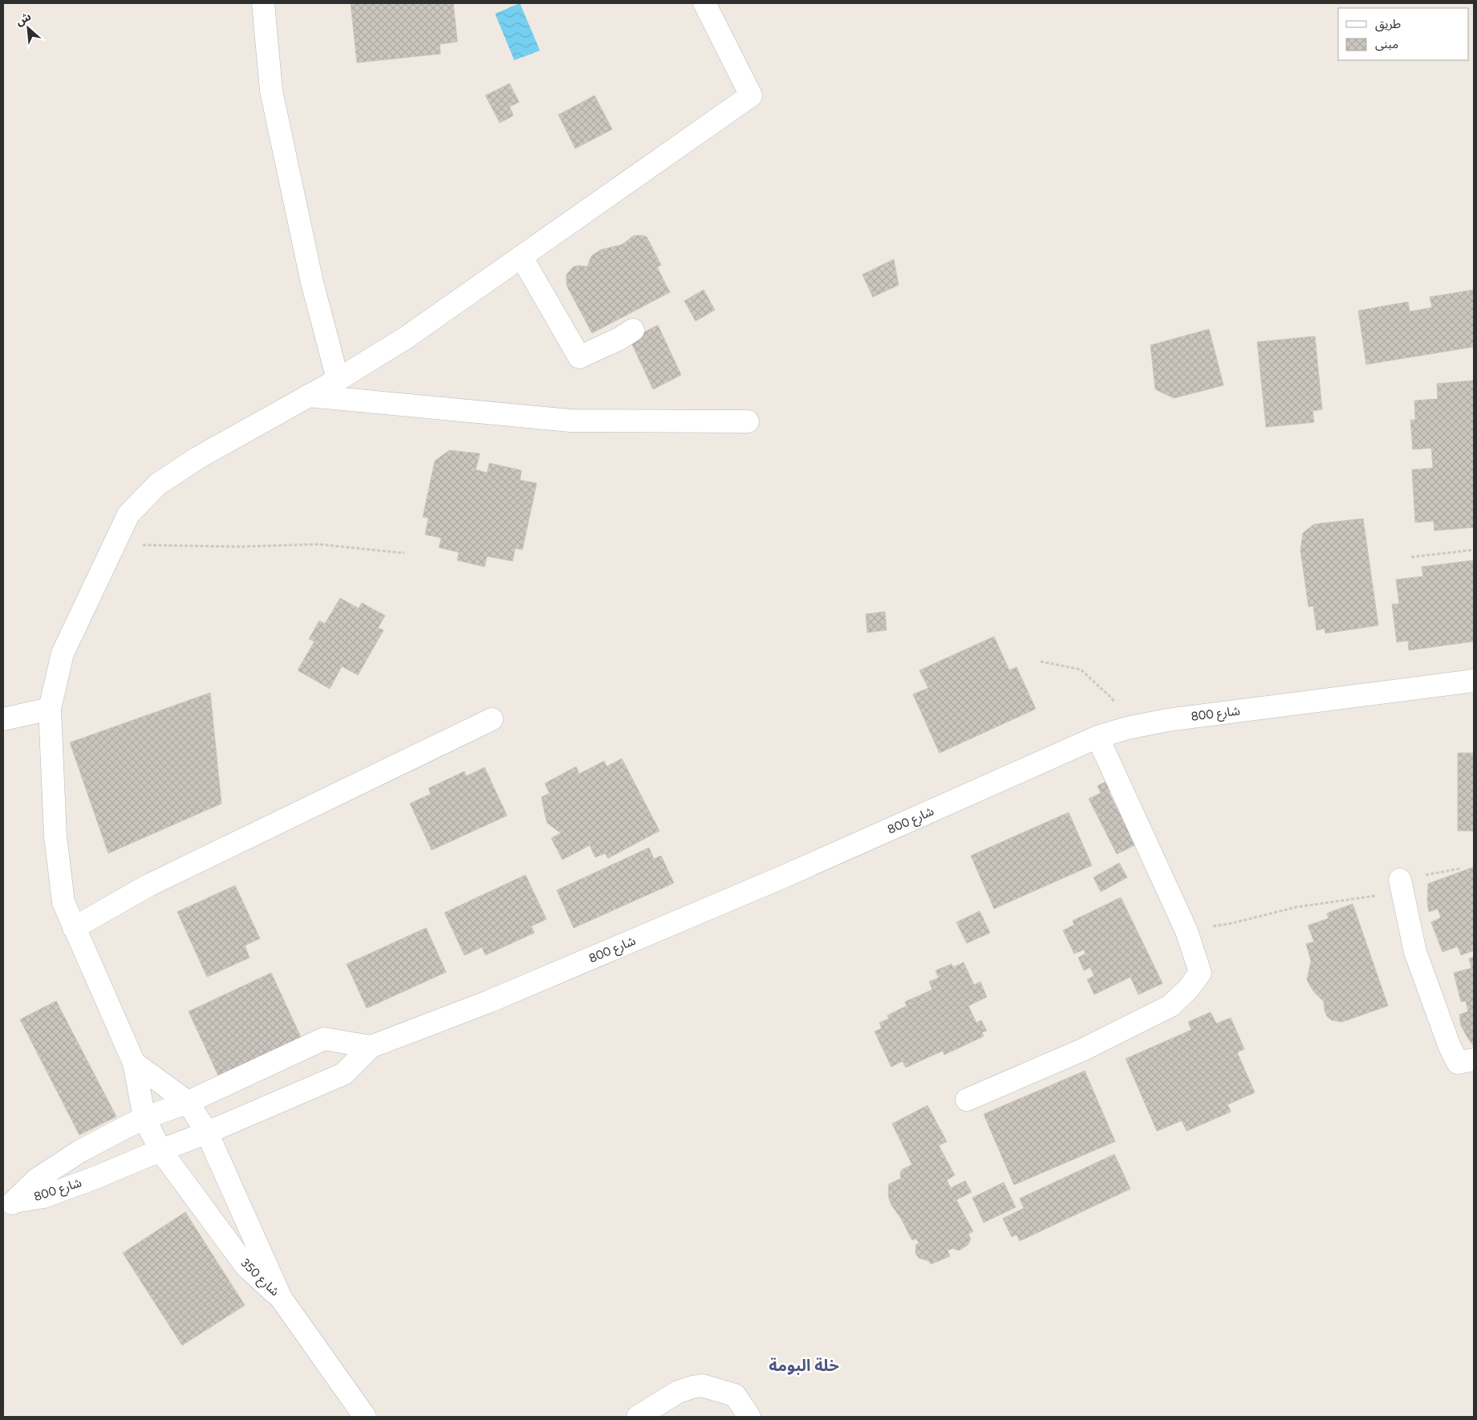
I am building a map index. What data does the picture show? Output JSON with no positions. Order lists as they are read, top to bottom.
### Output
{
  "streets": {
    "street": ["شارع 800", "شارع 350"]
  },
  "crossings": [
    ["شارع 800", "شارع 350"]
  ],
  "districts": ["خلة البومة"],
  "legend": ["طريق", "مبنى"],
  "north": "top left"
}
